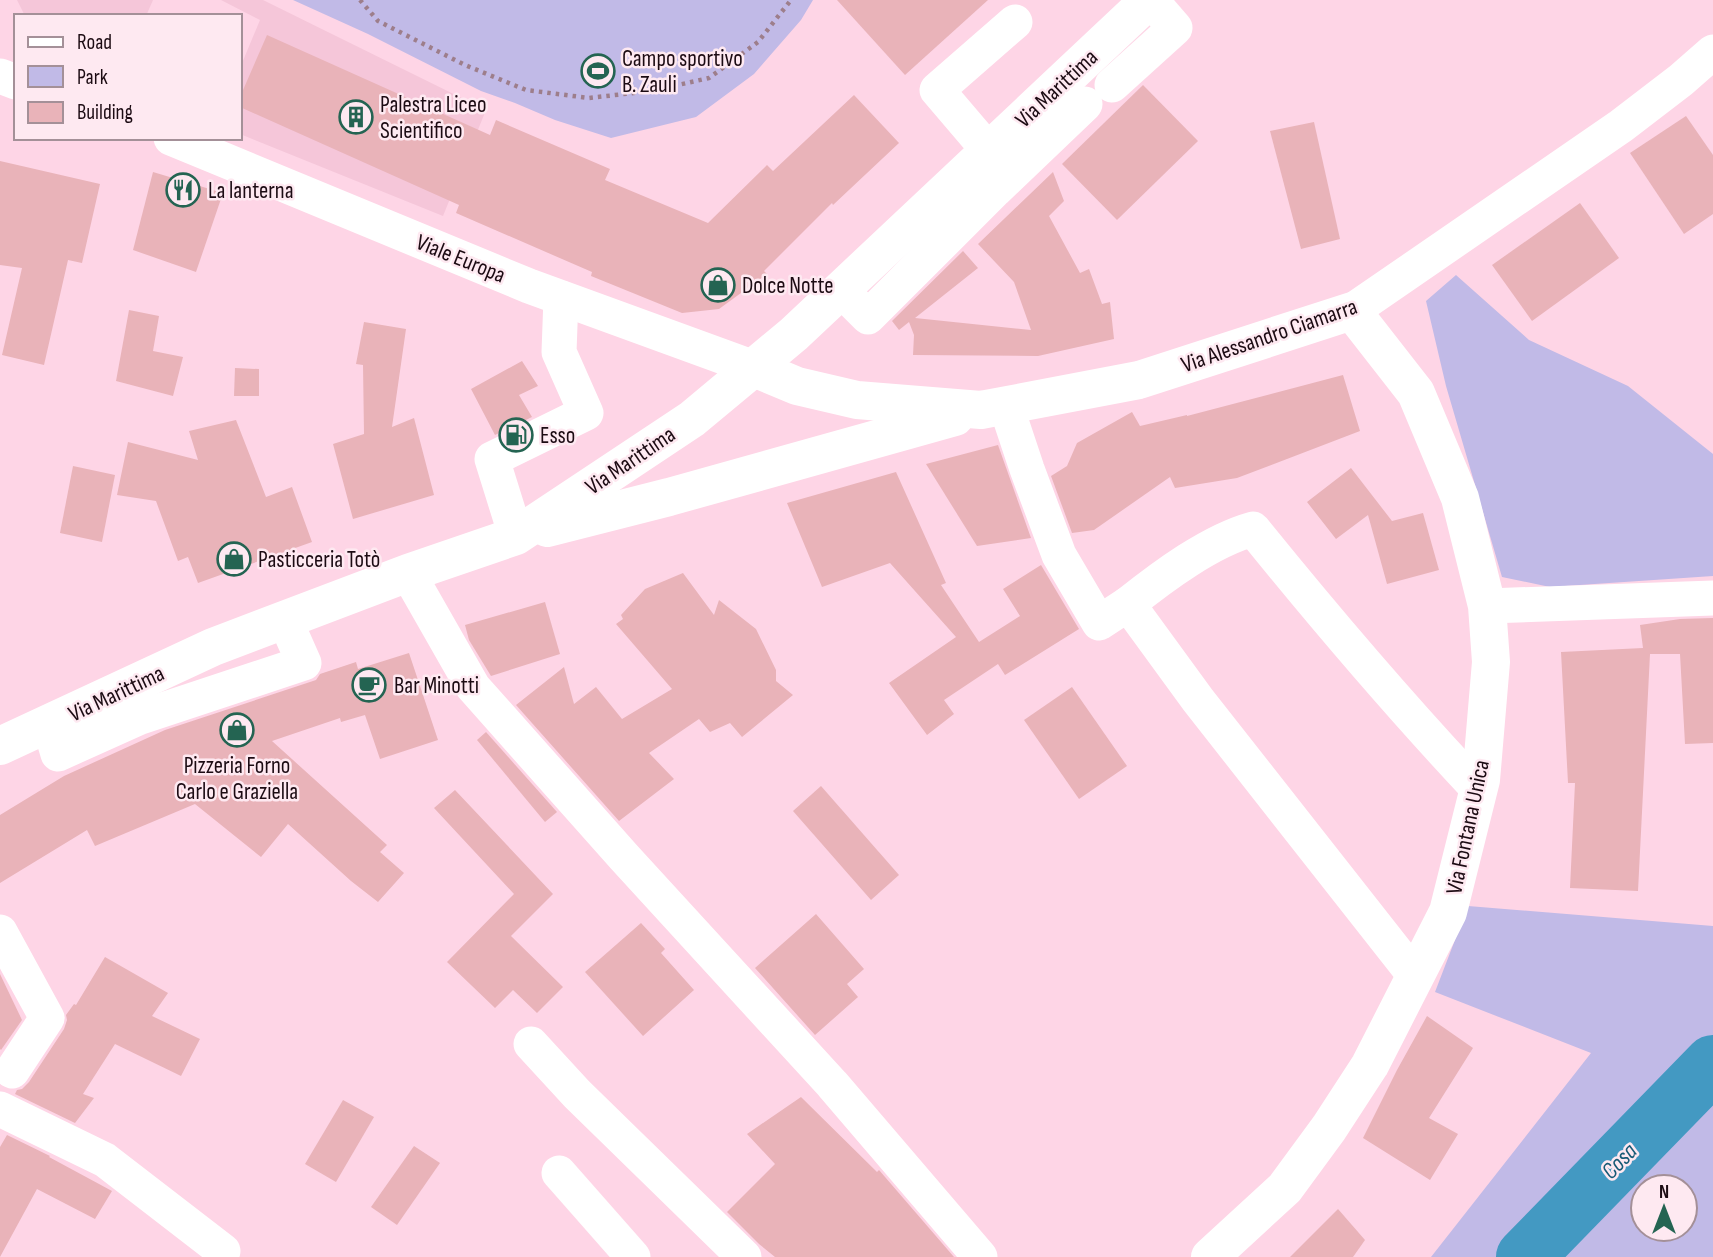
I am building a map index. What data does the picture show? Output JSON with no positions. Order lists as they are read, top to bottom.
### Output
{
  "streets": {
    "main road": ["Via Marittima", "Via Alessandro Ciamarra", "Via Fontana Unica"],
    "street": ["Viale Europa"]
  },
  "crossings": [
    ["Via Marittima", "Viale Europa"],
    ["Via Marittima", "Via Alessandro Ciamarra"],
    ["Viale Europa", "Via Alessandro Ciamarra"],
    ["Via Alessandro Ciamarra", "Via Fontana Unica"]
  ],
  "water": ["Cosa"],
  "places": {
    "sports": ["Campo sportivo B. Zauli"],
    "building": ["Palestra Liceo Scientifico"],
    "restaurant": ["La lanterna"],
    "shop": ["Dolce Notte", "Pasticceria Totò", "Pizzeria Forno Carlo e Graziella"],
    "fuel station": ["Esso"],
    "cafe": ["Bar Minotti"]
  },
  "legend": ["Road", "Park", "Building"],
  "north": "top"
}
